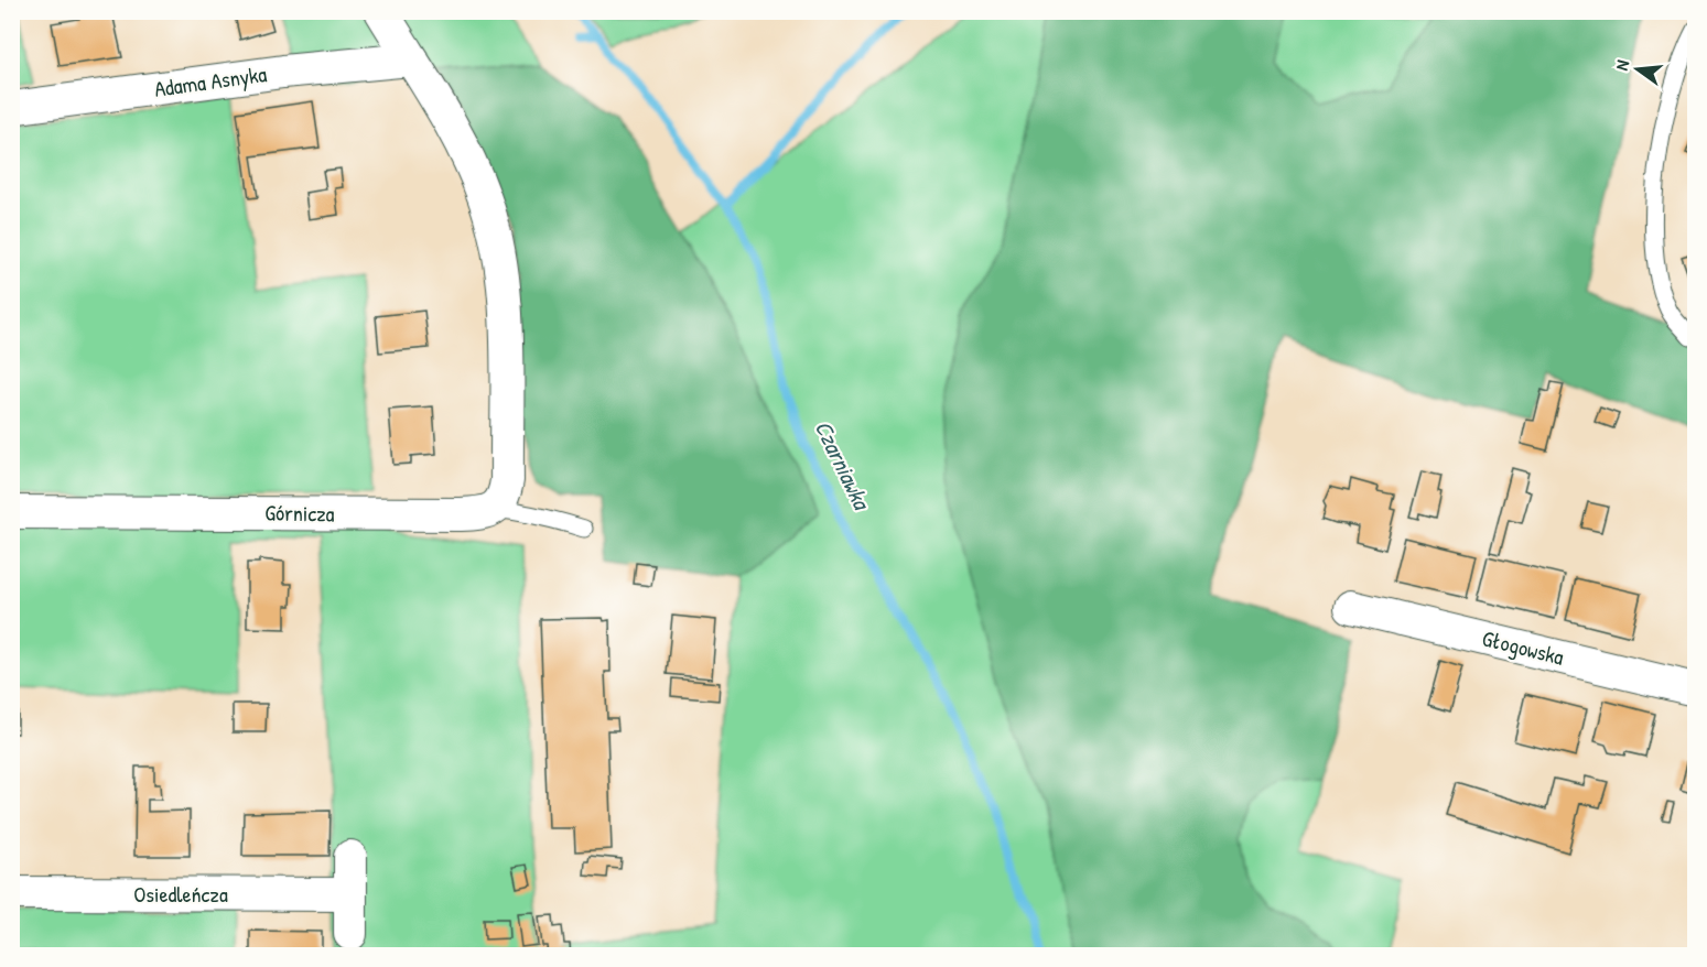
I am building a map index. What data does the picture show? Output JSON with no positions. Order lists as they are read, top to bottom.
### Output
{
  "streets": {
    "street": [
      "Adama Asnyka",
      "Górnicza",
      "Głogowska",
      "Osiedleńcza"
    ]
  },
  "water": ["Czarniawka"],
  "north": "left"
}
